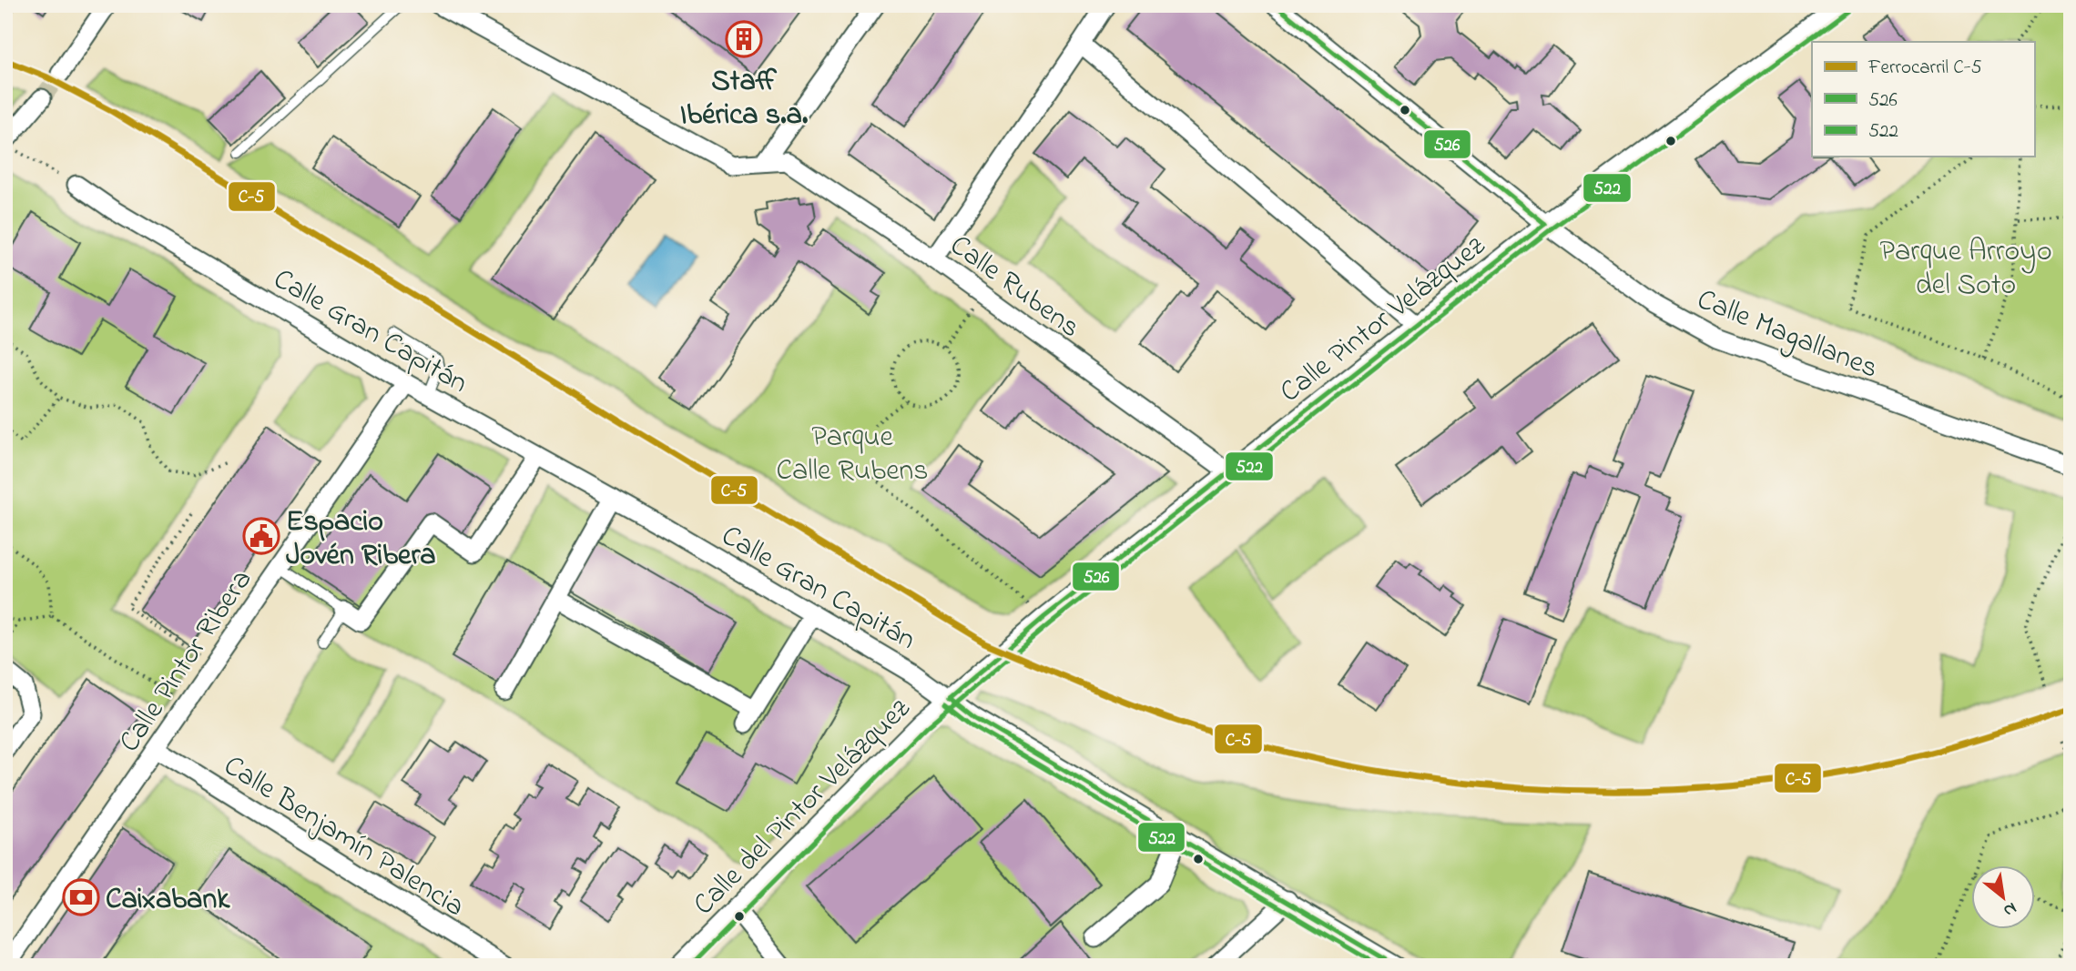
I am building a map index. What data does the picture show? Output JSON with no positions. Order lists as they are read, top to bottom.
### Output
{
  "streets": {
    "street": [
      "Calle Rubens",
      "Calle Pintor Velázquez",
      "Calle Gran Capitán",
      "Calle Magallanes",
      "Calle Pintor Ribera",
      "Calle del Pintor Velázquez",
      "Calle Benjamín Palencia"
    ]
  },
  "crossings": [
    ["Calle Rubens", "Calle Pintor Velázquez"],
    ["Calle Pintor Velázquez", "Calle Gran Capitán"],
    ["Calle Pintor Velázquez", "Calle Magallanes"],
    ["Calle Pintor Velázquez", "Calle del Pintor Velázquez"],
    ["Calle Gran Capitán", "Calle Pintor Ribera"],
    ["Calle Gran Capitán", "Calle del Pintor Velázquez"],
    ["Calle Pintor Ribera", "Calle Benjamín Palencia"]
  ],
  "parks": ["Parque Arroyo del Soto", "Parque Calle Rubens"],
  "places": {
    "building": ["Staff Ibérica s.a."],
    "public building": ["Espacio Jovén Ribera"],
    "bank": ["Caixabank"]
  },
  "lines": ["transit line 526", "transit line 522", "rail line C-5"],
  "legend": ["Ferrocarril C-5", "526", "522"],
  "north": "bottom right"
}
